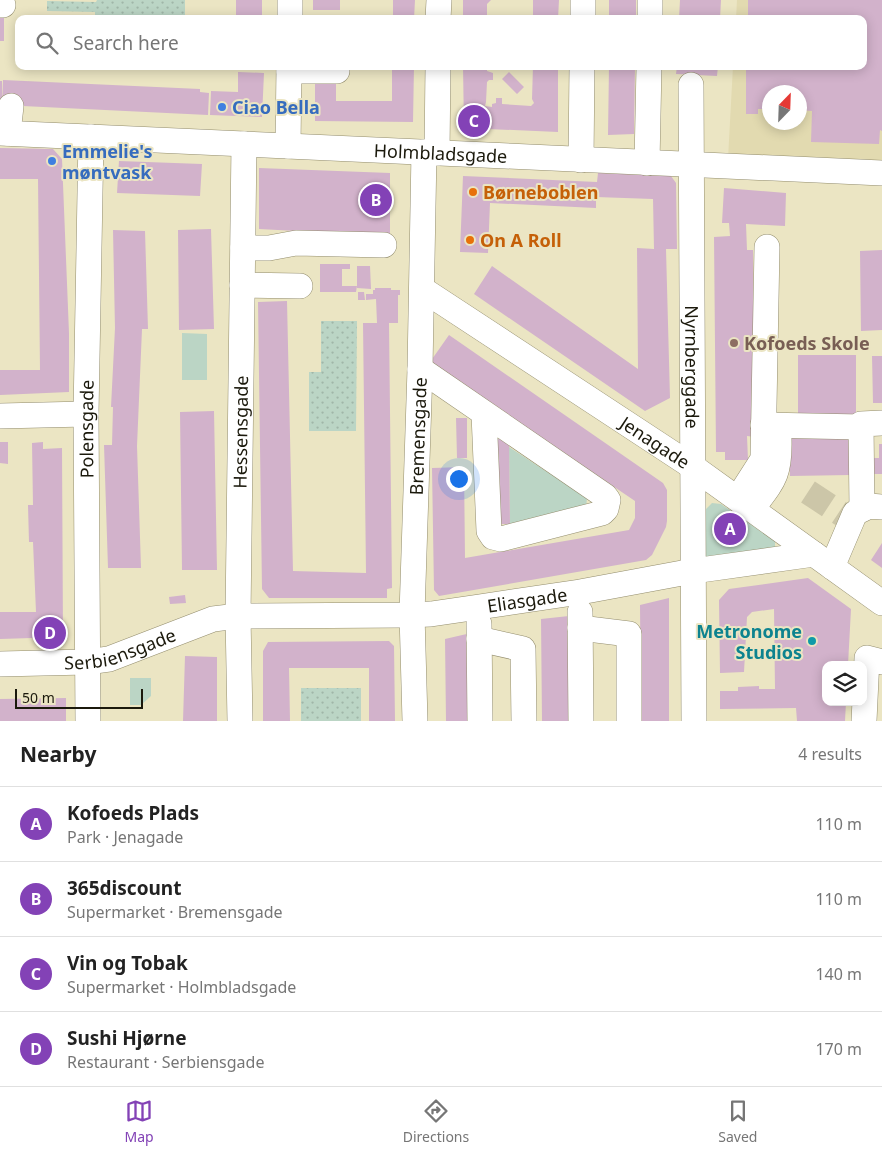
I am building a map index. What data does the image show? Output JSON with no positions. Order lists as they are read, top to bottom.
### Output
{
  "streets": {
    "street": [
      "Holmbladsgade",
      "Nyrnberggade",
      "Polensgade",
      "Hessensgade",
      "Bremensgade",
      "Jenagade",
      "Eliasgade",
      "Serbiensgade"
    ]
  },
  "crossings": [
    ["Holmbladsgade", "Nyrnberggade"],
    ["Holmbladsgade", "Polensgade"],
    ["Holmbladsgade", "Hessensgade"],
    ["Holmbladsgade", "Bremensgade"],
    ["Nyrnberggade", "Jenagade"],
    ["Nyrnberggade", "Eliasgade"],
    ["Polensgade", "Serbiensgade"],
    ["Hessensgade", "Eliasgade"],
    ["Hessensgade", "Serbiensgade"],
    ["Bremensgade", "Jenagade"],
    ["Bremensgade", "Eliasgade"],
    ["Jenagade", "Eliasgade"],
    ["Eliasgade", "Serbiensgade"]
  ],
  "places": [
    "Ciao Bella",
    "Emmelie's møntvask",
    "Børneboblen",
    "On A Roll",
    "Kofoeds Skole",
    "Metronome Studios"
  ],
  "scale_bar": "50 m",
  "north": "top right",
  "page": {
    "search": "Search here",
    "pins": [
      "C",
      "B",
      "A",
      "D"
    ],
    "scale": "50 m",
    "heading": ["Nearby", "4 results"],
    "list": [
      {
        "mark": "A",
        "name": "Kofoeds Plads",
        "note": "Park · Jenagade",
        "value": "110 m"
      },
      {
        "mark": "B",
        "name": "365discount",
        "note": "Supermarket · Bremensgade",
        "value": "110 m"
      },
      {
        "mark": "C",
        "name": "Vin og Tobak",
        "note": "Supermarket · Holmbladsgade",
        "value": "140 m"
      },
      {
        "mark": "D",
        "name": "Sushi Hjørne",
        "note": "Restaurant · Serbiensgade",
        "value": "170 m"
      }
    ],
    "nav": ["Map", "Directions", "Saved"]
  }
}
